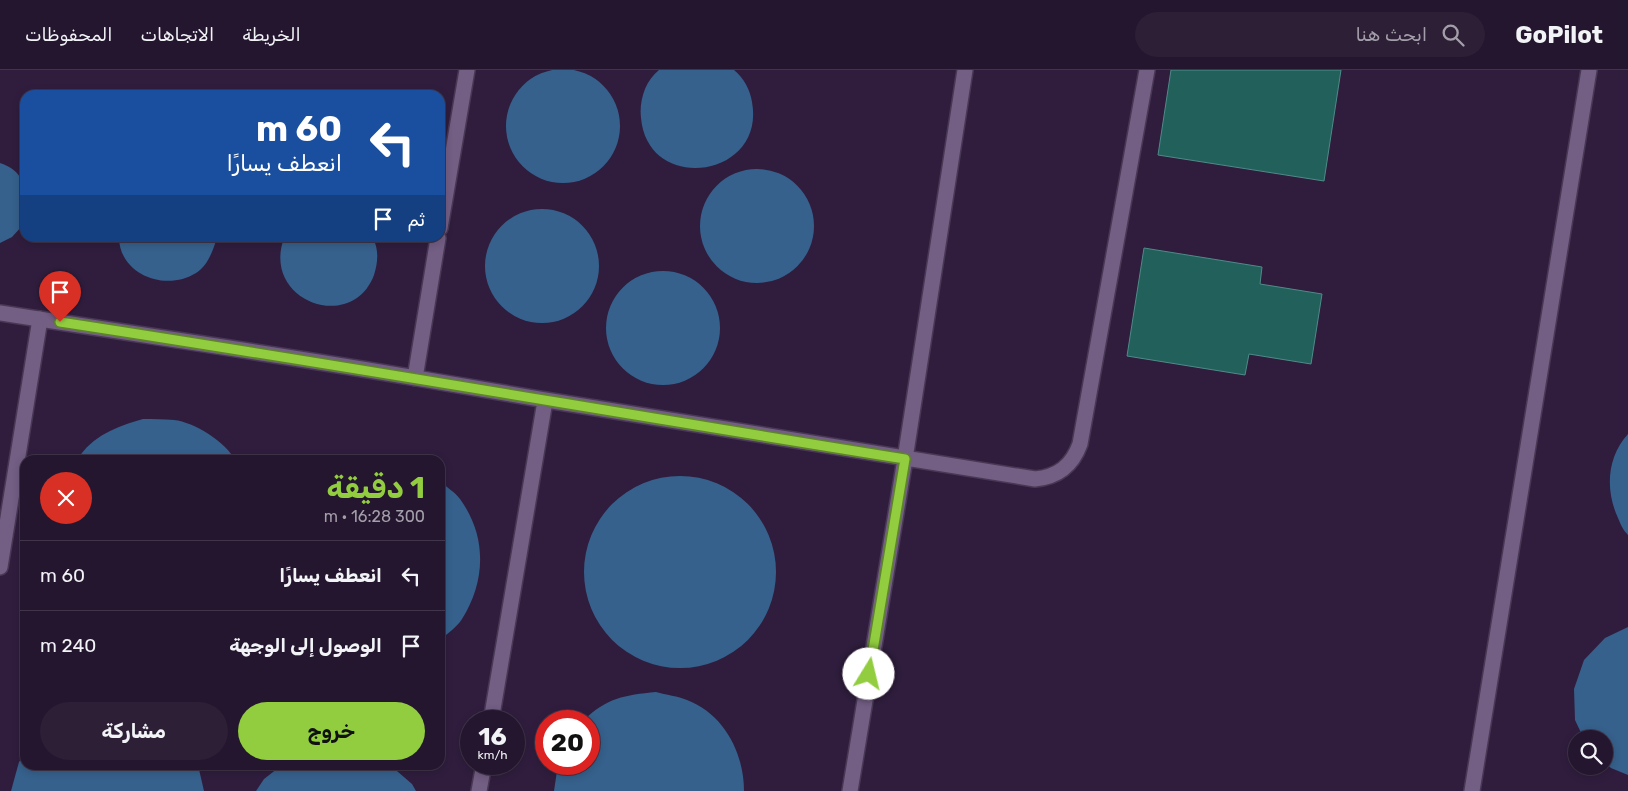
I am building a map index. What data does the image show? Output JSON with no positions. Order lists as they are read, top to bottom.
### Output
{
  "page": {
    "header": "GoPilot",
    "search": "ابحث هنا",
    "nav": ["الخريطة", "الاتجاهات", "المحفوظات"],
    "turn": ["60 m", "انعطف يسارًا"],
    "then": "ثم",
    "heading": ["1 دقيقة", "300 m · 16:28"],
    "list": [
      {
        "name": "انعطف يسارًا",
        "value": "60 m"
      },
      {
        "name": "الوصول إلى الوجهة",
        "value": "240 m"
      }
    ],
    "buttons": ["خروج", "مشاركة"],
    "speed": "16 km/h",
    "limit": "20"
  }
}
